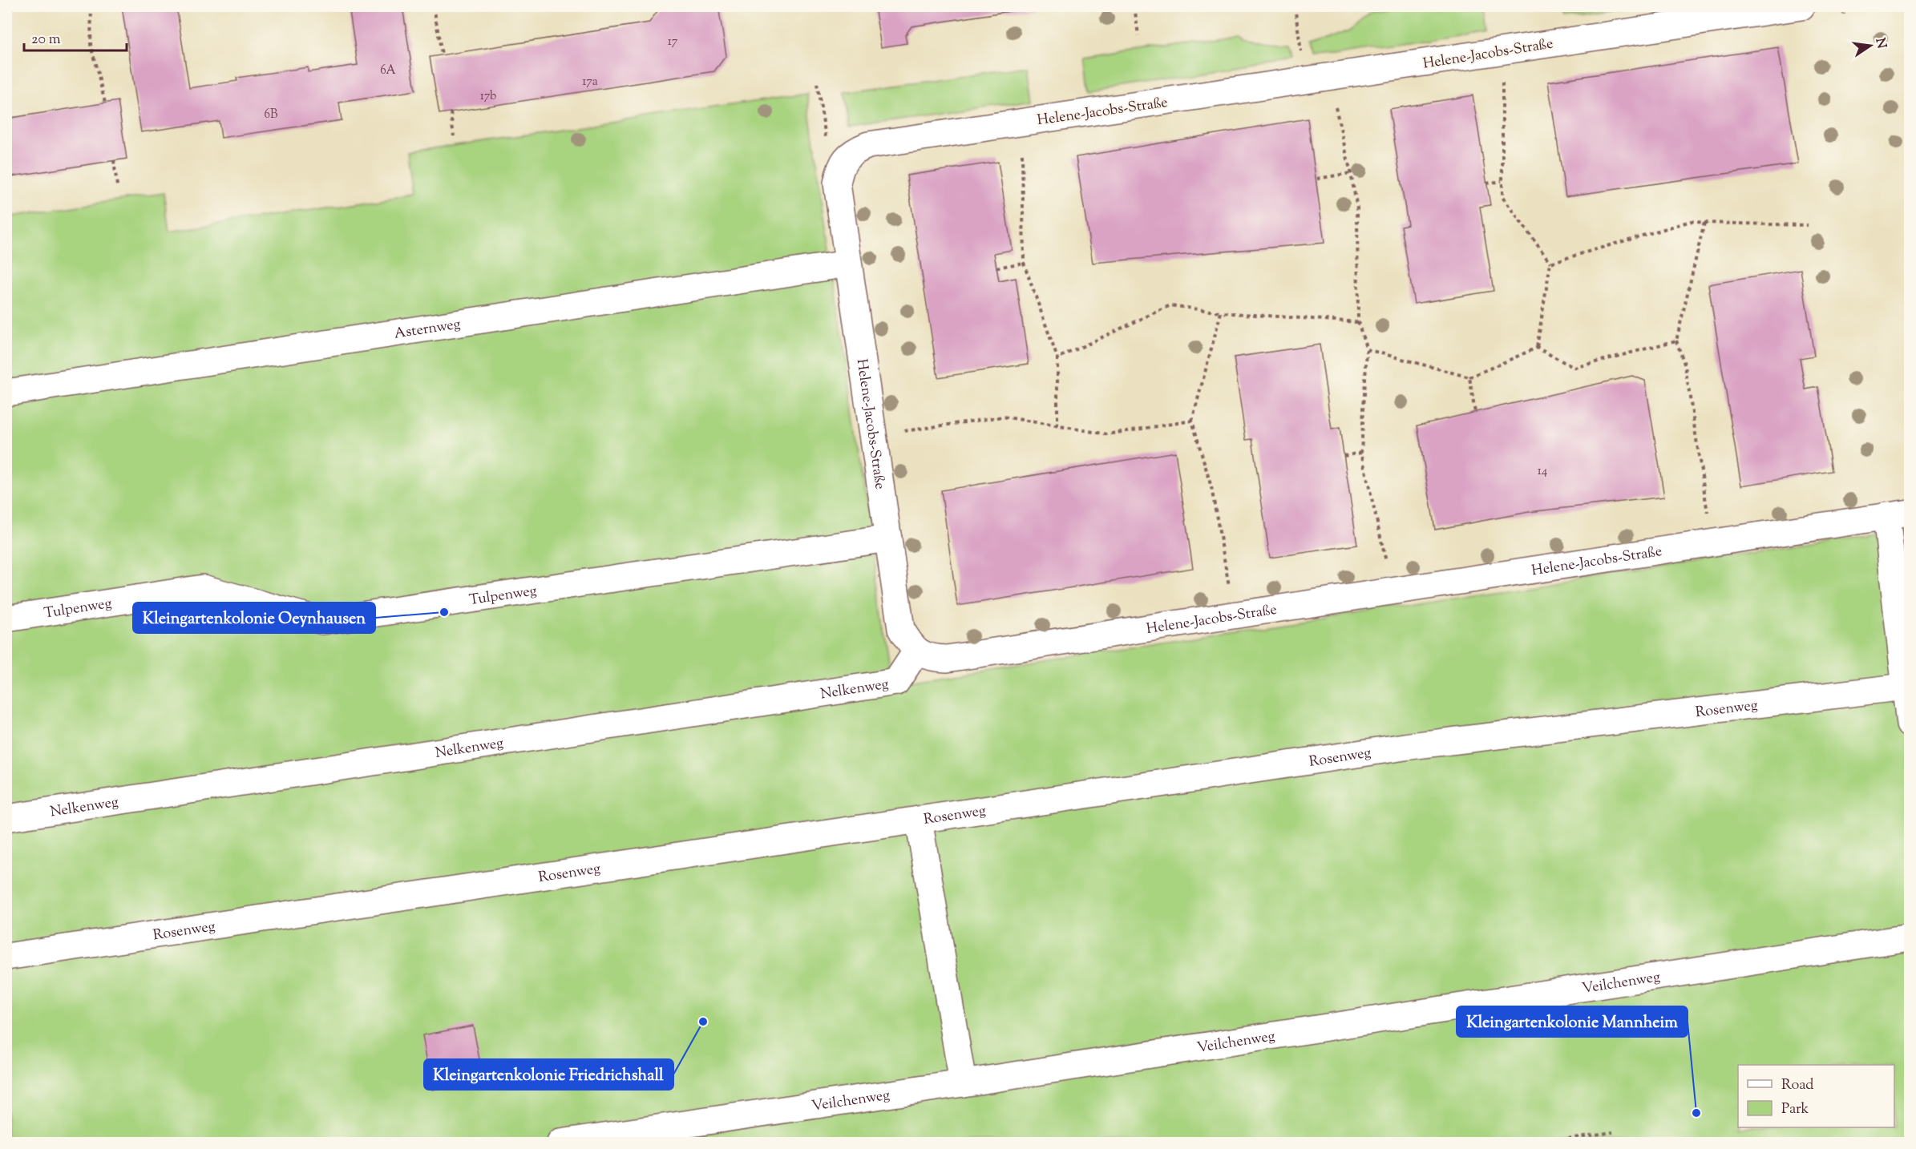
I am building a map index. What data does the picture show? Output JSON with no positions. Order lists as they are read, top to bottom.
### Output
{
  "streets": {
    "street": [
      "Helene-Jacobs-Straße",
      "Asternweg",
      "Tulpenweg",
      "Nelkenweg",
      "Rosenweg",
      "Veilchenweg"
    ]
  },
  "crossings": [
    ["Helene-Jacobs-Straße", "Asternweg"],
    ["Helene-Jacobs-Straße", "Tulpenweg"],
    ["Helene-Jacobs-Straße", "Nelkenweg"]
  ],
  "places": ["Kleingartenkolonie Oeynhausen", "Kleingartenkolonie Friedrichshall", "Kleingartenkolonie Mannheim"],
  "house_numbers": [
    "17",
    "6A",
    "17a",
    "17b",
    "6B",
    "14"
  ],
  "legend": ["Road", "Park"],
  "scale_bar": "20 m",
  "north": "right"
}
